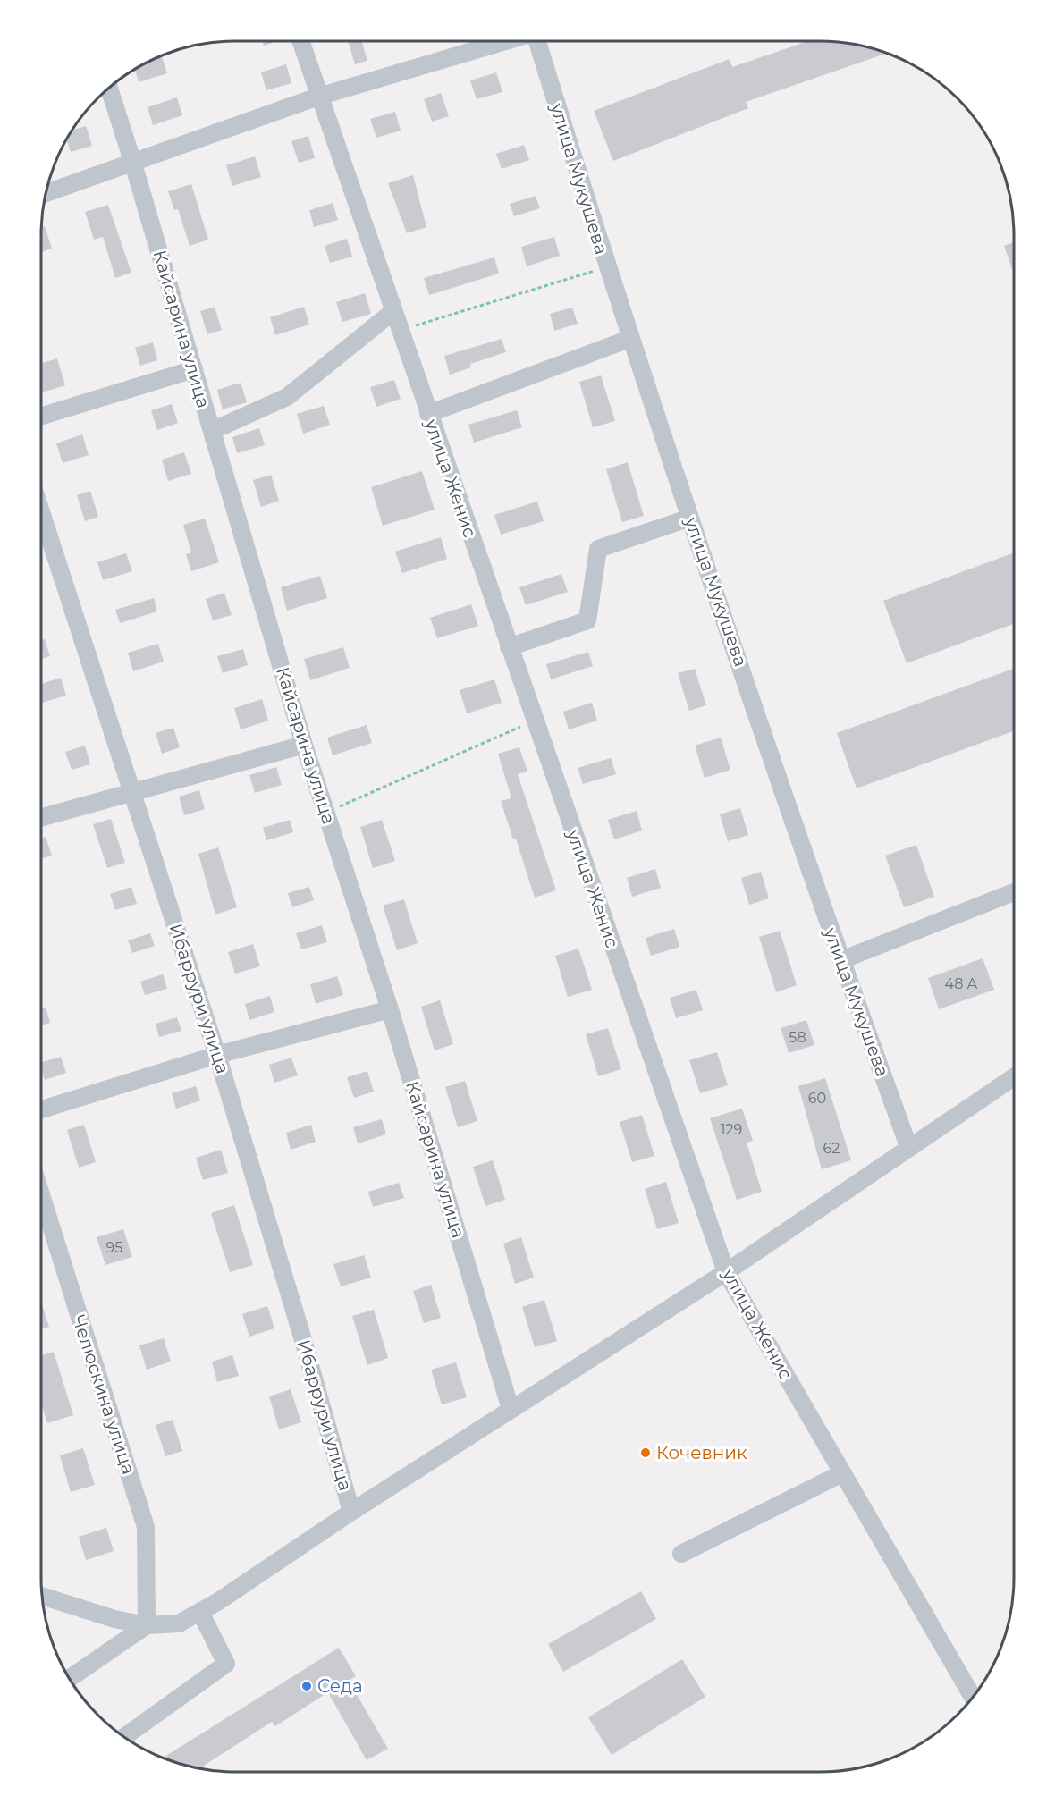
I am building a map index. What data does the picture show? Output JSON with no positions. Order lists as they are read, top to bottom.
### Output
{
  "streets": {
    "street": [
      "улица Мукушева",
      "Кайсарина улица",
      "улица Женис",
      "Ибаррури улица",
      "Челюскина улица"
    ]
  },
  "places": ["Кочевник", "Седа"],
  "house_numbers": [
    "48 А",
    "58",
    "60",
    "129",
    "62",
    "95"
  ]
}
